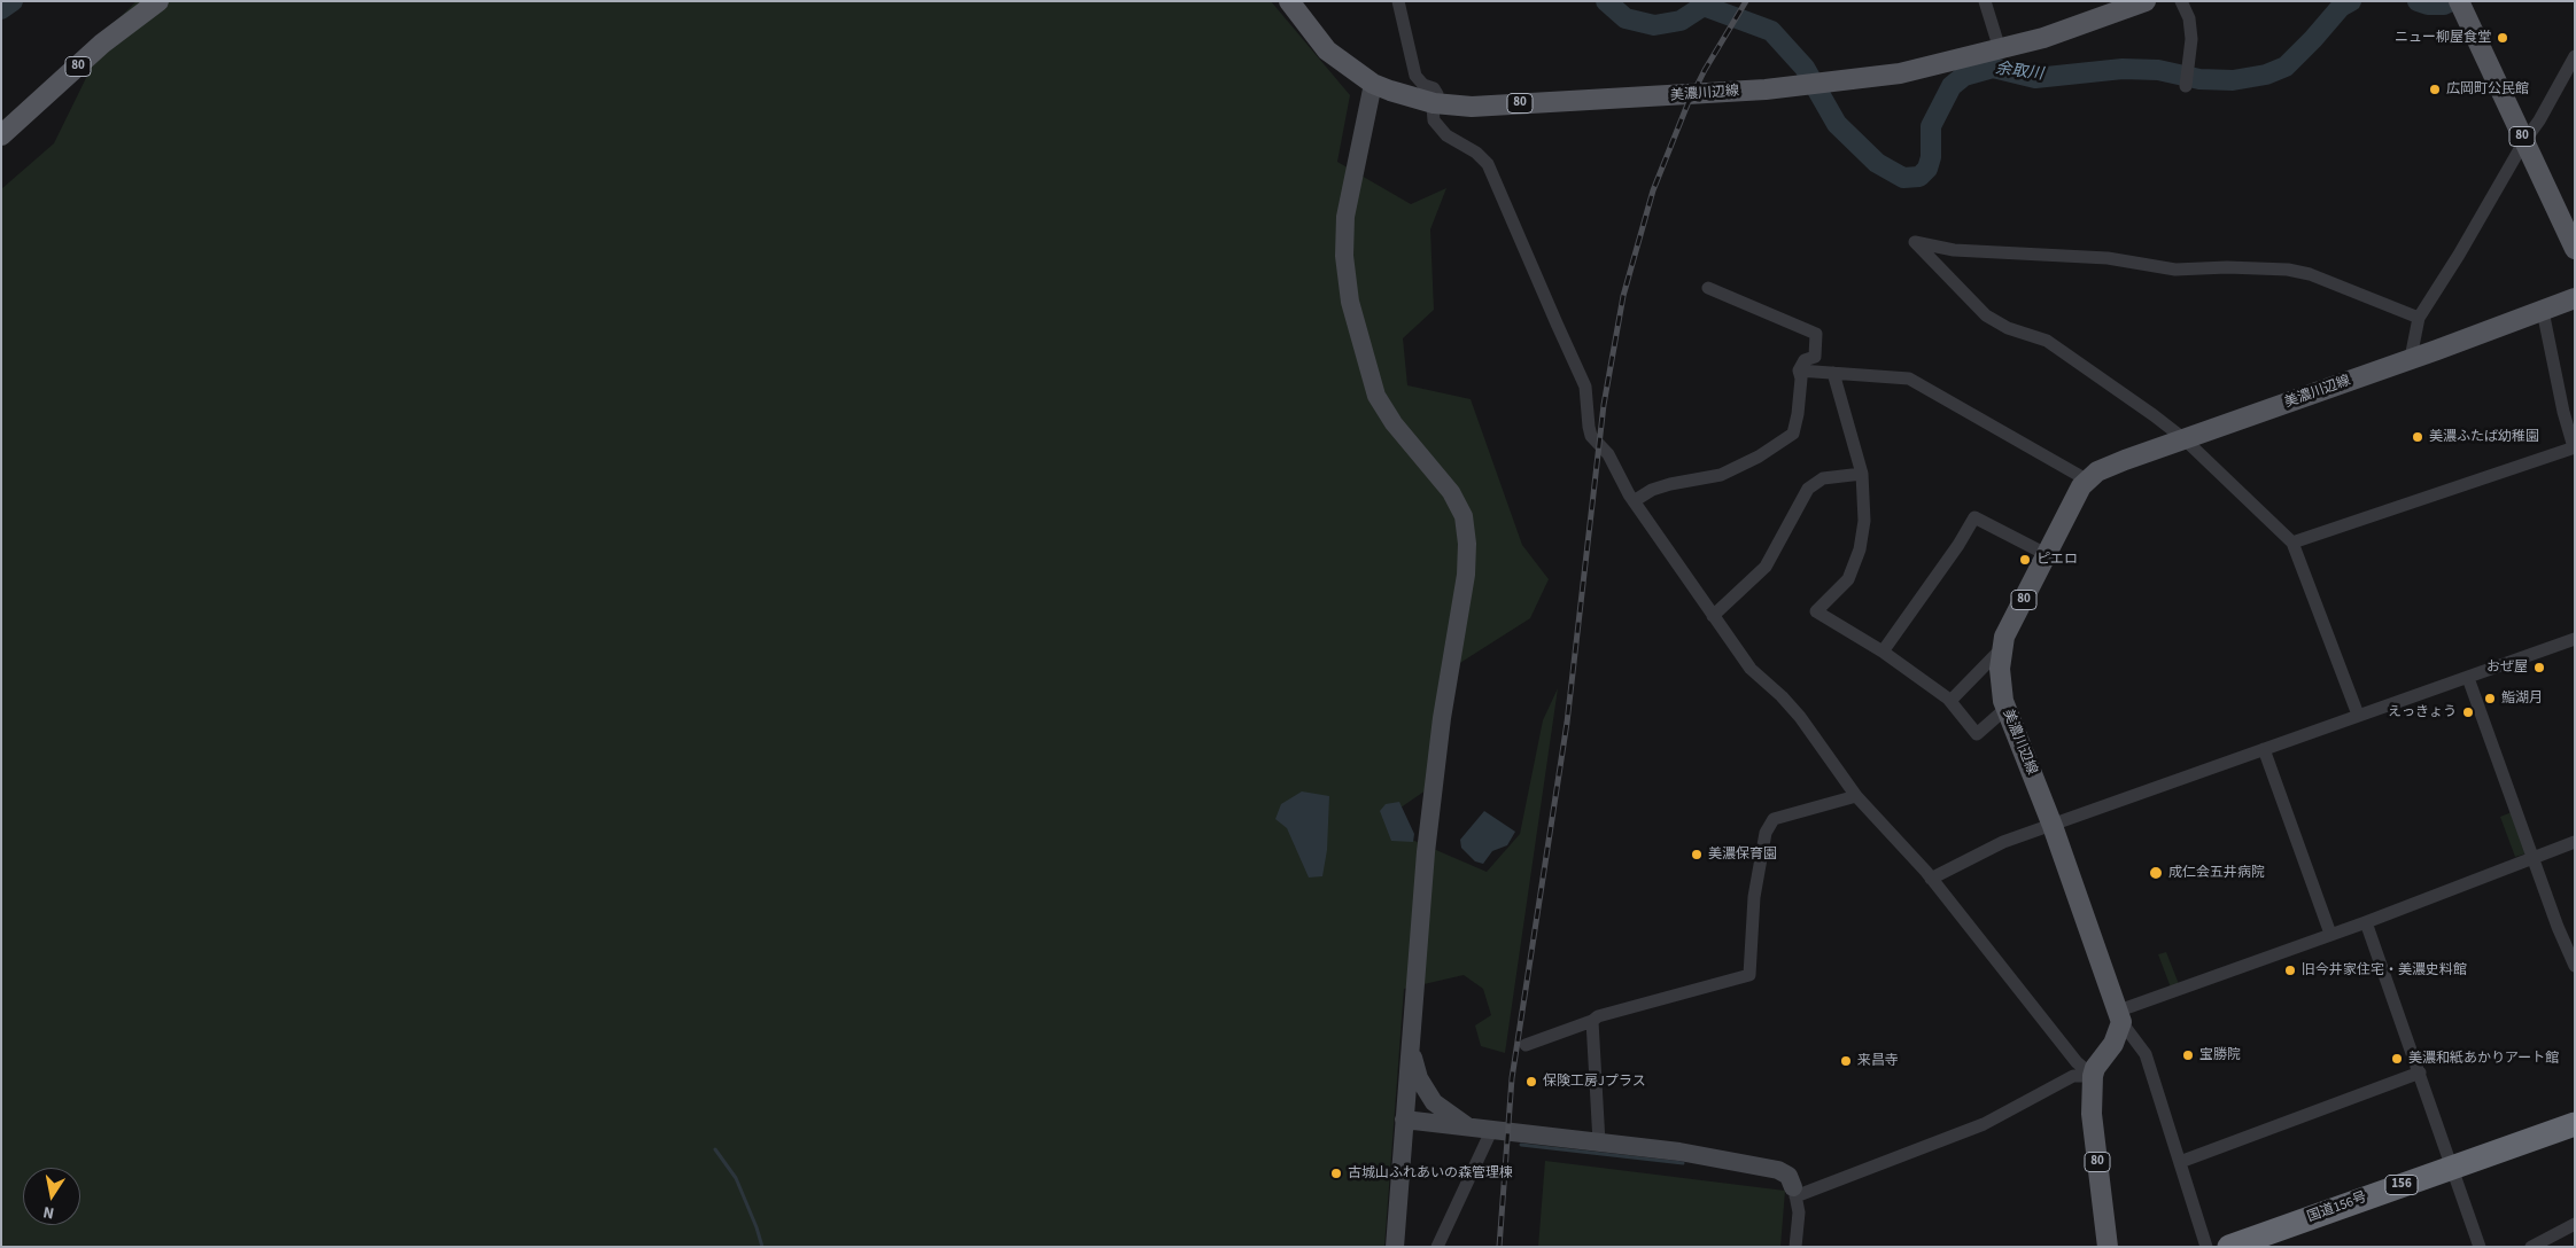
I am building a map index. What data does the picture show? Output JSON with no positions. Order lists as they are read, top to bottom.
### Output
{
  "streets": {
    "highway": ["156", "国道156号"],
    "main road": ["80", "美濃川辺線"]
  },
  "crossings": [
    ["80", "美濃川辺線"]
  ],
  "water": ["余取川"],
  "places": [
    "ニュー柳屋食堂",
    "広岡町公民館",
    "美濃ふたば幼稚園",
    "ピエロ",
    "おぜ屋",
    "鮨湖月",
    "えっきょう",
    "美濃保育園",
    "成仁会五井病院",
    "旧今井家住宅・美濃史料館",
    "宝勝院",
    "美濃和紙あかりアート館",
    "来昌寺",
    "保険工房Jプラス",
    "古城山ふれあいの森管理棟"
  ],
  "north": "bottom"
}
